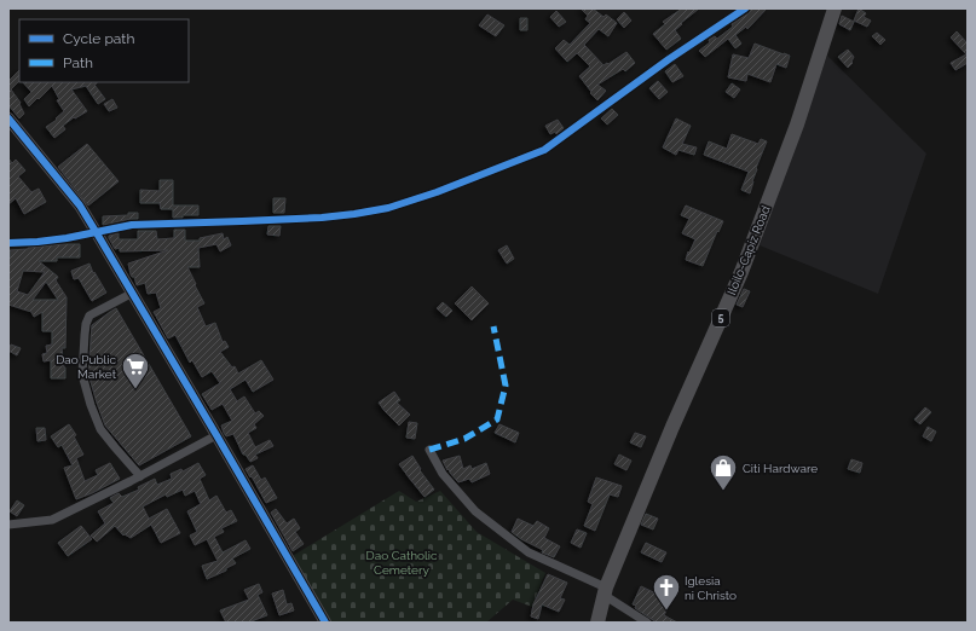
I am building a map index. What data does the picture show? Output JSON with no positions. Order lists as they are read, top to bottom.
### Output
{
  "streets": {
    "highway": ["Iloilo-Capiz Road", "5"]
  },
  "parks": ["Dao Catholic Cemetery"],
  "places": {
    "supermarket": ["Dao Public Market"],
    "shop": ["Citi Hardware"],
    "church": ["Iglesia ni Christo"]
  },
  "legend": ["Cycle path", "Path"]
}
